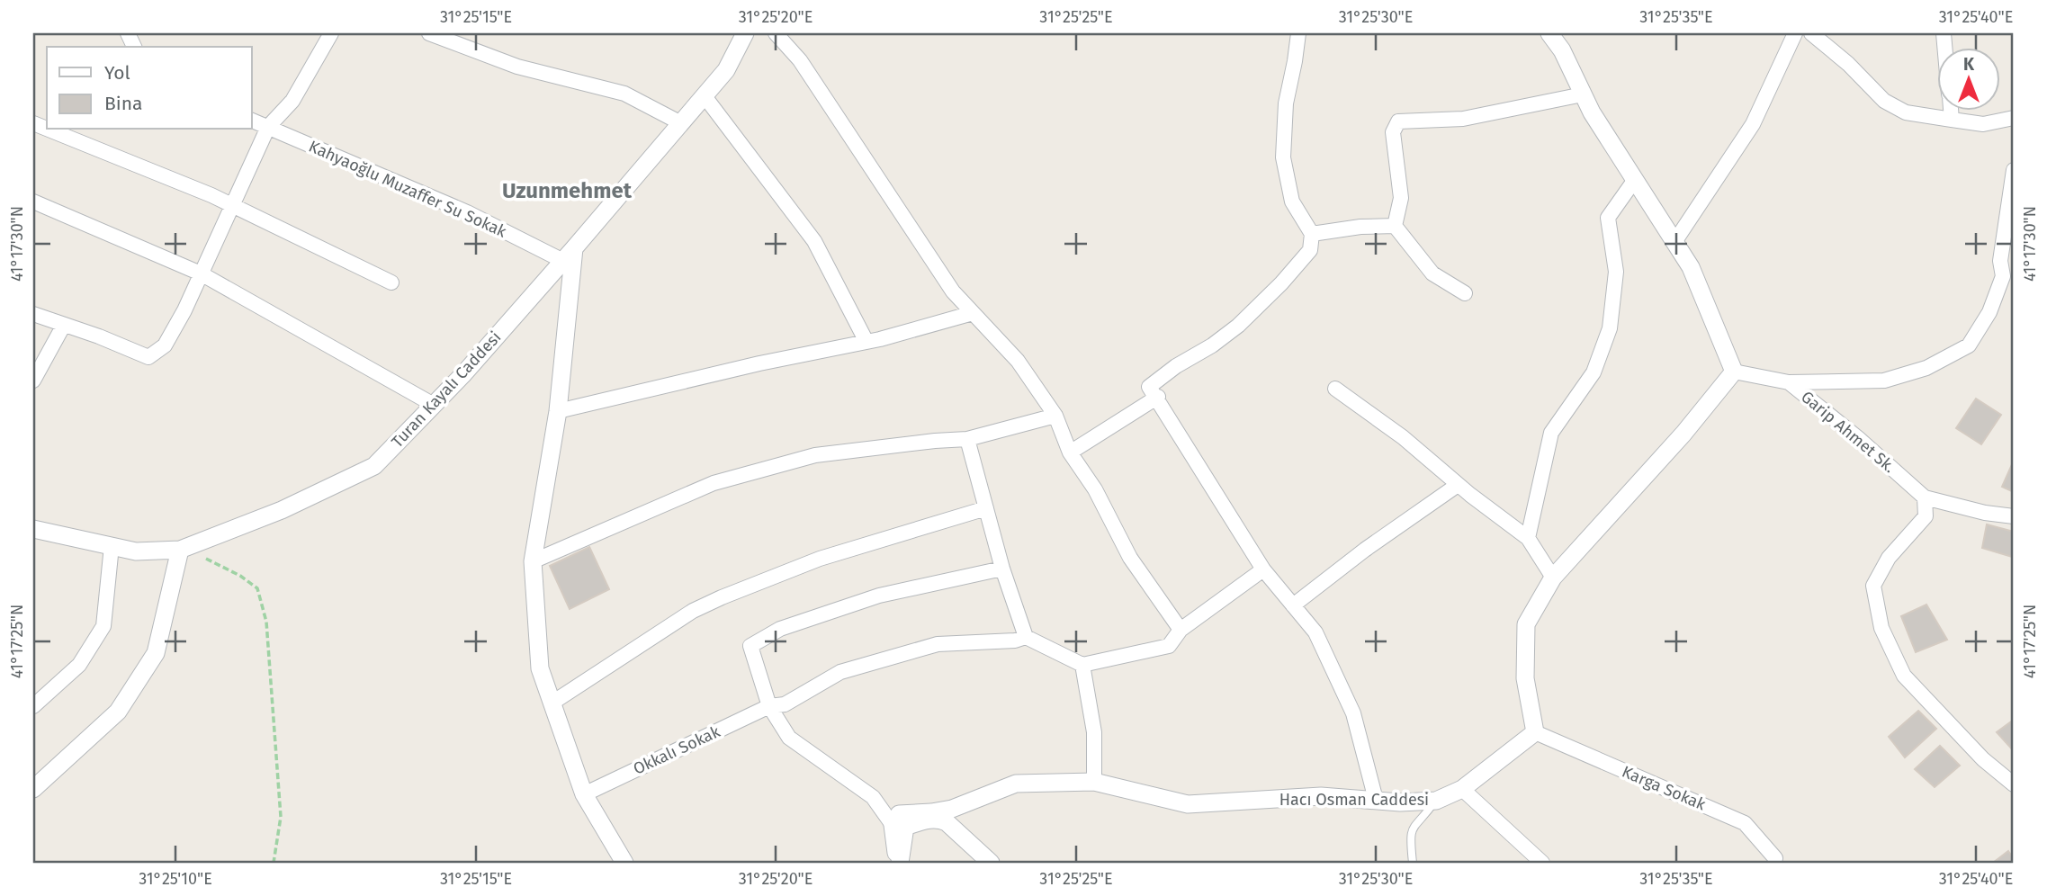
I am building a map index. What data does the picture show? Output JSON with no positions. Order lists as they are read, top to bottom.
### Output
{
  "streets": {
    "street": [
      "Kahyaoğlu Muzaffer Su Sokak",
      "Turan Kayalı Caddesi",
      "Garip Ahmet Sk.",
      "Okkalı Sokak",
      "Karga Sokak",
      "Hacı Osman Caddesi"
    ]
  },
  "crossings": [
    ["Kahyaoğlu Muzaffer Su Sokak", "Turan Kayalı Caddesi"],
    ["Karga Sokak", "Hacı Osman Caddesi"]
  ],
  "districts": ["Uzunmehmet"],
  "legend": ["Yol", "Bina"],
  "north": "top",
  "coordinates": [
    "31°25'15\"E",
    "31°25'20\"E",
    "31°25'25\"E",
    "31°25'30\"E",
    "31°25'35\"E",
    "31°25'40\"E",
    "41°17'30\"N",
    "41°17'25\"N",
    "31°25'10\"E"
  ]
}
